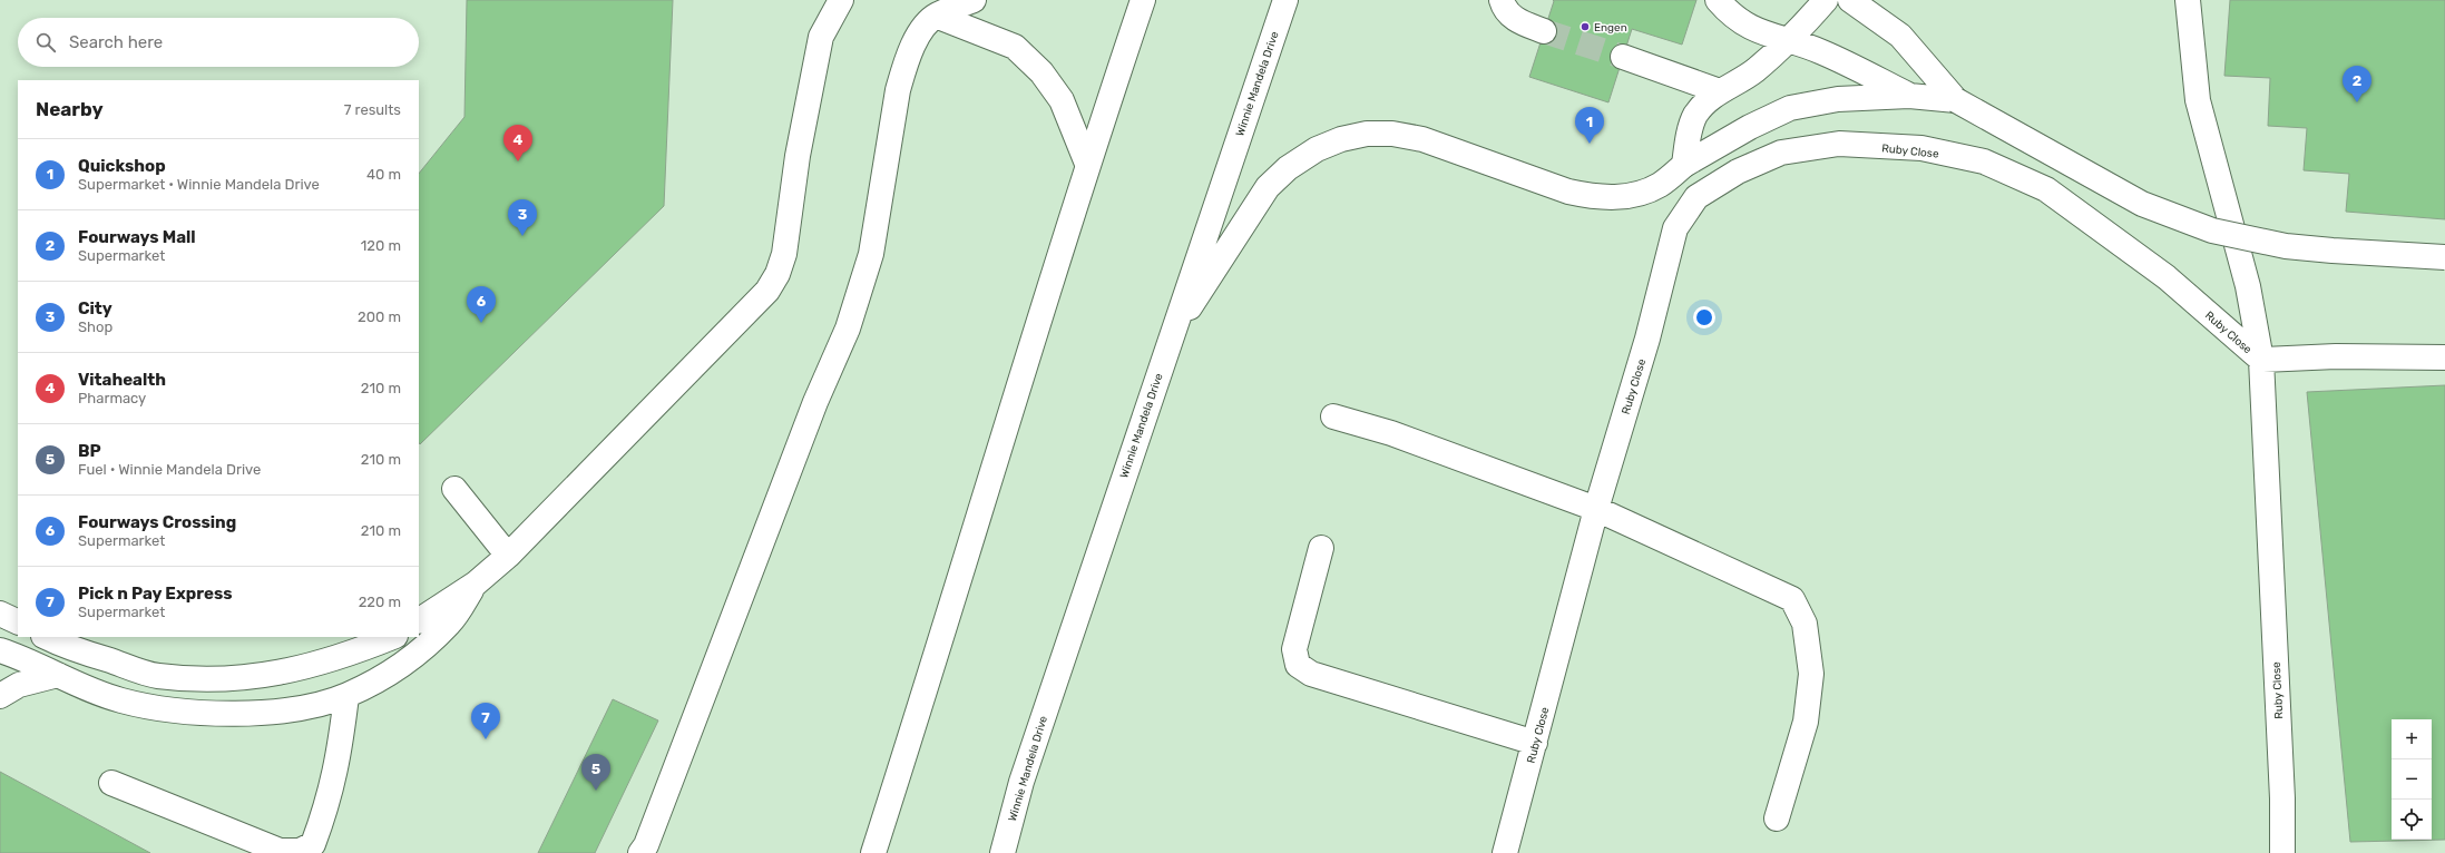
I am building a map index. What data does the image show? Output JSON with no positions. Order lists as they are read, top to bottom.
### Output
{
  "streets": {
    "main road": ["Winnie Mandela Drive", "Ruby Close"]
  },
  "places": ["Engen"],
  "page": {
    "search": "Search here",
    "pins": [
      "2",
      "1",
      "4",
      "3",
      "6",
      "7",
      "5"
    ],
    "heading": ["Nearby", "7 results"],
    "list": [
      {
        "mark": "1",
        "name": "Quickshop",
        "note": "Supermarket · Winnie Mandela Drive",
        "value": "40 m"
      },
      {
        "mark": "2",
        "name": "Fourways Mall",
        "note": "Supermarket",
        "value": "120 m"
      },
      {
        "mark": "3",
        "name": "City",
        "note": "Shop",
        "value": "200 m"
      },
      {
        "mark": "4",
        "name": "Vitahealth",
        "note": "Pharmacy",
        "value": "210 m"
      },
      {
        "mark": "5",
        "name": "BP",
        "note": "Fuel · Winnie Mandela Drive",
        "value": "210 m"
      },
      {
        "mark": "6",
        "name": "Fourways Crossing",
        "note": "Supermarket",
        "value": "210 m"
      },
      {
        "mark": "7",
        "name": "Pick n Pay Express",
        "note": "Supermarket",
        "value": "220 m"
      }
    ],
    "map_buttons": ["+", "−"]
  }
}
